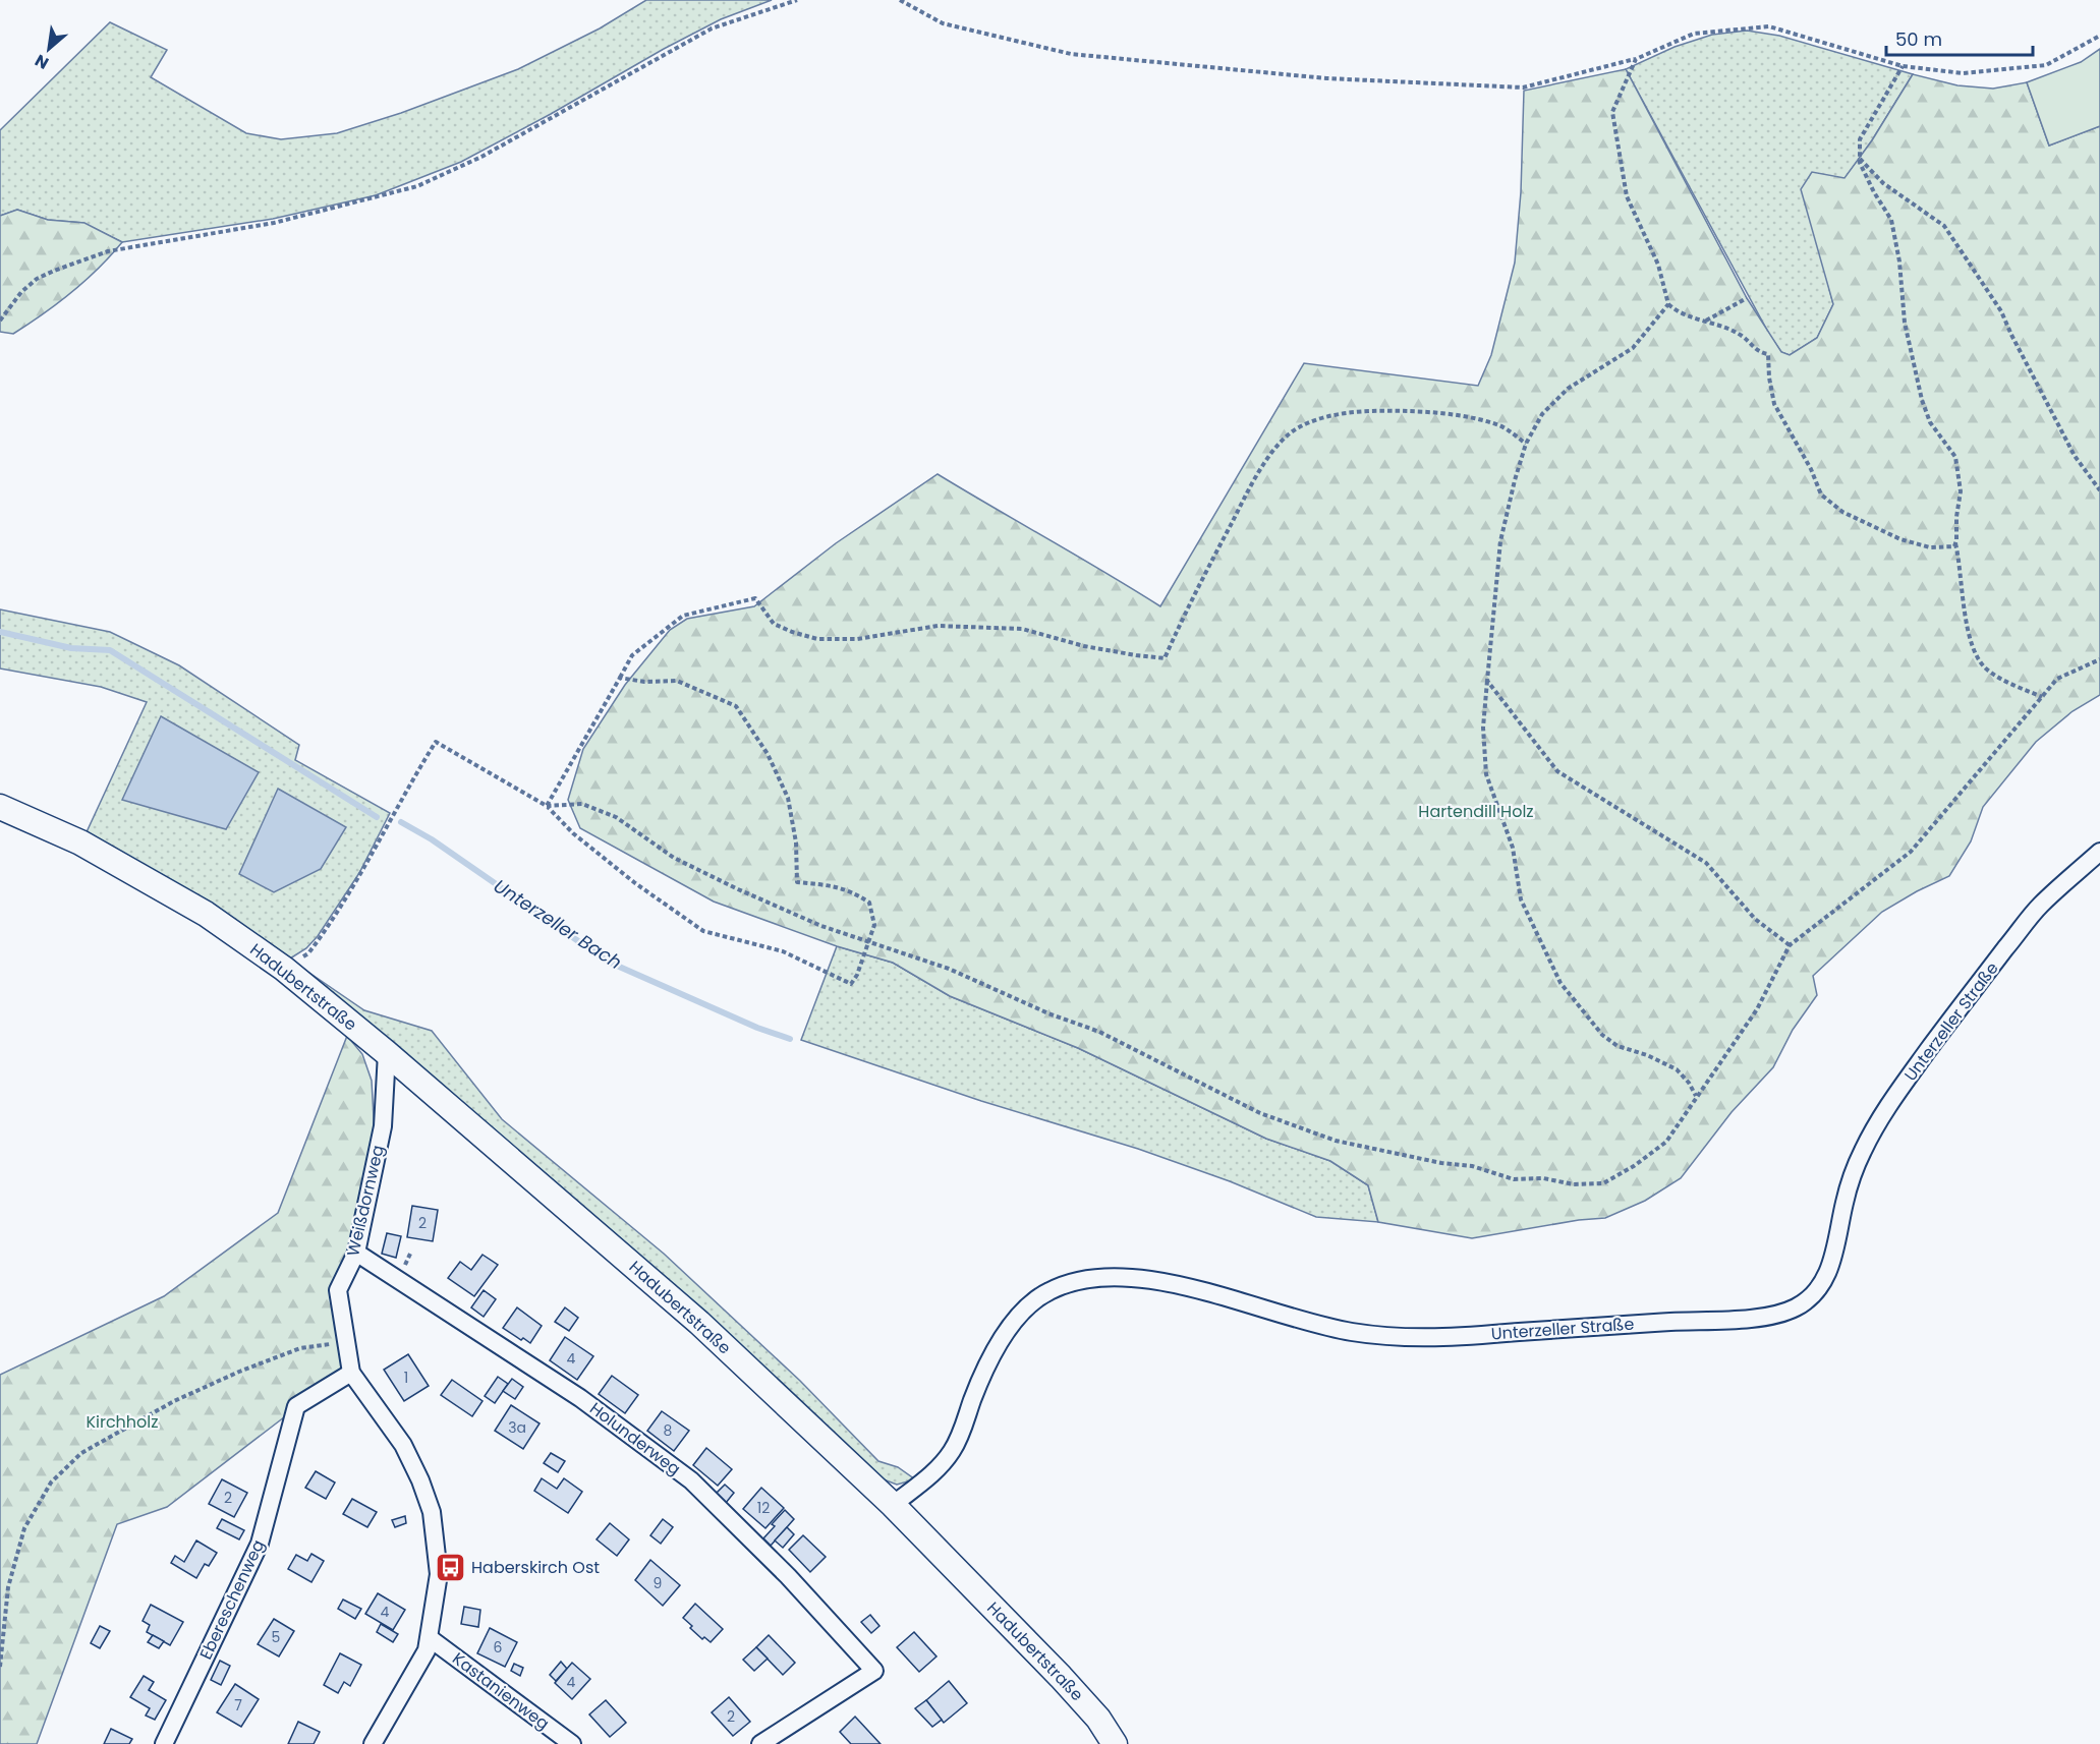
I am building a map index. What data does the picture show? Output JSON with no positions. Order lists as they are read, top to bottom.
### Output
{
  "streets": {
    "street": [
      "Hadubertstraße",
      "Unterzeller Straße",
      "Weißdornweg",
      "Holunderweg",
      "Ebereschenweg",
      "Kastanienweg"
    ]
  },
  "crossings": [
    ["Hadubertstraße", "Unterzeller Straße"],
    ["Hadubertstraße", "Weißdornweg"],
    ["Weißdornweg", "Holunderweg"],
    ["Weißdornweg", "Ebereschenweg"],
    ["Weißdornweg", "Kastanienweg"]
  ],
  "water": ["Unterzeller Bach"],
  "parks": ["Hartendill Holz", "Kirchholz"],
  "places": {
    "bus stop": ["Haberskirch Ost"]
  },
  "house_numbers": [
    "2",
    "4",
    "1",
    "3a",
    "8",
    "2",
    "12",
    "9",
    "4",
    "5",
    "6",
    "4",
    "7",
    "2"
  ],
  "scale_bar": "50 m",
  "north": "bottom left"
}
